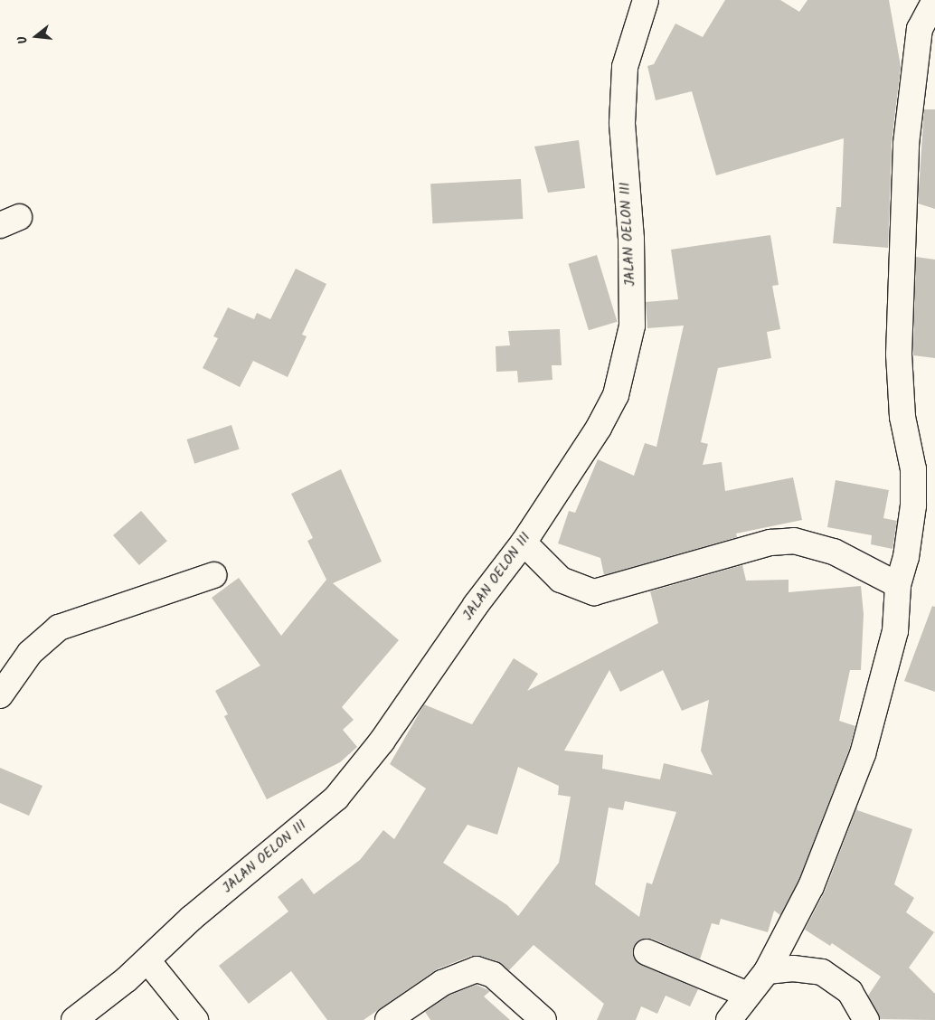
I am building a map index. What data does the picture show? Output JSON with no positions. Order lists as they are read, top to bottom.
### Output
{
  "streets": {
    "street": ["JALAN OELON III"]
  },
  "north": "left"
}
